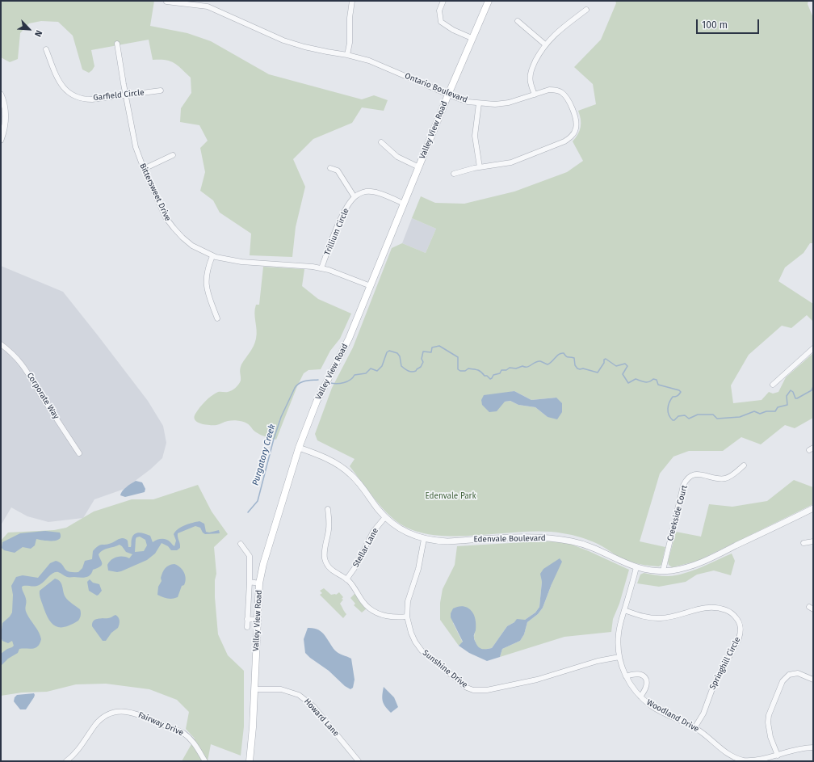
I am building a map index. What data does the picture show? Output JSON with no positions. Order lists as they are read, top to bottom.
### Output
{
  "streets": {
    "main road": ["Valley View Road"],
    "street": [
      "Ontario Boulevard",
      "Garfield Circle",
      "Bittersweet Drive",
      "Trillium Circle",
      "Corporate Way",
      "Creekside Court",
      "Edenvale Boulevard",
      "Stellar Lane",
      "Springhill Circle",
      "Sunshine Drive",
      "Woodland Drive",
      "Howard Lane",
      "Fairway Drive"
    ]
  },
  "crossings": [
    ["Ontario Boulevard", "Valley View Road"],
    ["Garfield Circle", "Bittersweet Drive"],
    ["Valley View Road", "Bittersweet Drive"],
    ["Valley View Road", "Edenvale Boulevard"],
    ["Valley View Road", "Howard Lane"],
    ["Bittersweet Drive", "Trillium Circle"],
    ["Creekside Court", "Edenvale Boulevard"],
    ["Edenvale Boulevard", "Stellar Lane"],
    ["Edenvale Boulevard", "Sunshine Drive"],
    ["Edenvale Boulevard", "Woodland Drive"],
    ["Springhill Circle", "Woodland Drive"],
    ["Sunshine Drive", "Woodland Drive"]
  ],
  "water": ["Purgatory Creek"],
  "parks": ["Edenvale Park"],
  "scale_bar": "100 m",
  "north": "bottom right"
}
